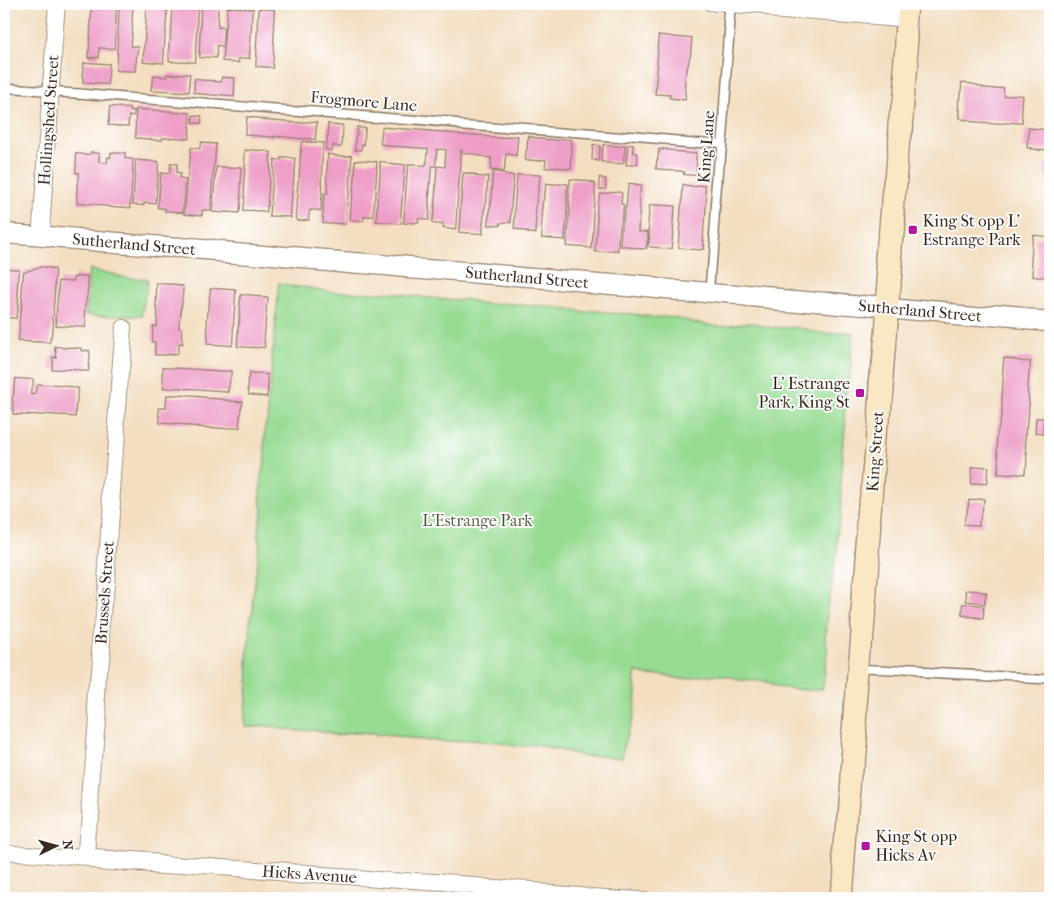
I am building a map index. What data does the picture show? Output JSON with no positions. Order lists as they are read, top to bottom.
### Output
{
  "streets": {
    "main road": ["King Street"],
    "street": [
      "Hollingshed Street",
      "Sutherland Street",
      "Brussels Street",
      "Hicks Avenue"
    ],
    "lane": ["Frogmore Lane", "King Lane"]
  },
  "crossings": [
    ["Frogmore Lane", "Hollingshed Street"],
    ["Frogmore Lane", "King Lane"],
    ["Hollingshed Street", "Sutherland Street"],
    ["King Lane", "Sutherland Street"],
    ["Sutherland Street", "King Street"],
    ["Brussels Street", "Hicks Avenue"]
  ],
  "parks": ["L'Estrange Park"],
  "places": {
    "transit": ["King St opp L' Estrange Park", "L' Estrange Park, King St", "King St opp Hicks Av"]
  },
  "north": "right"
}
